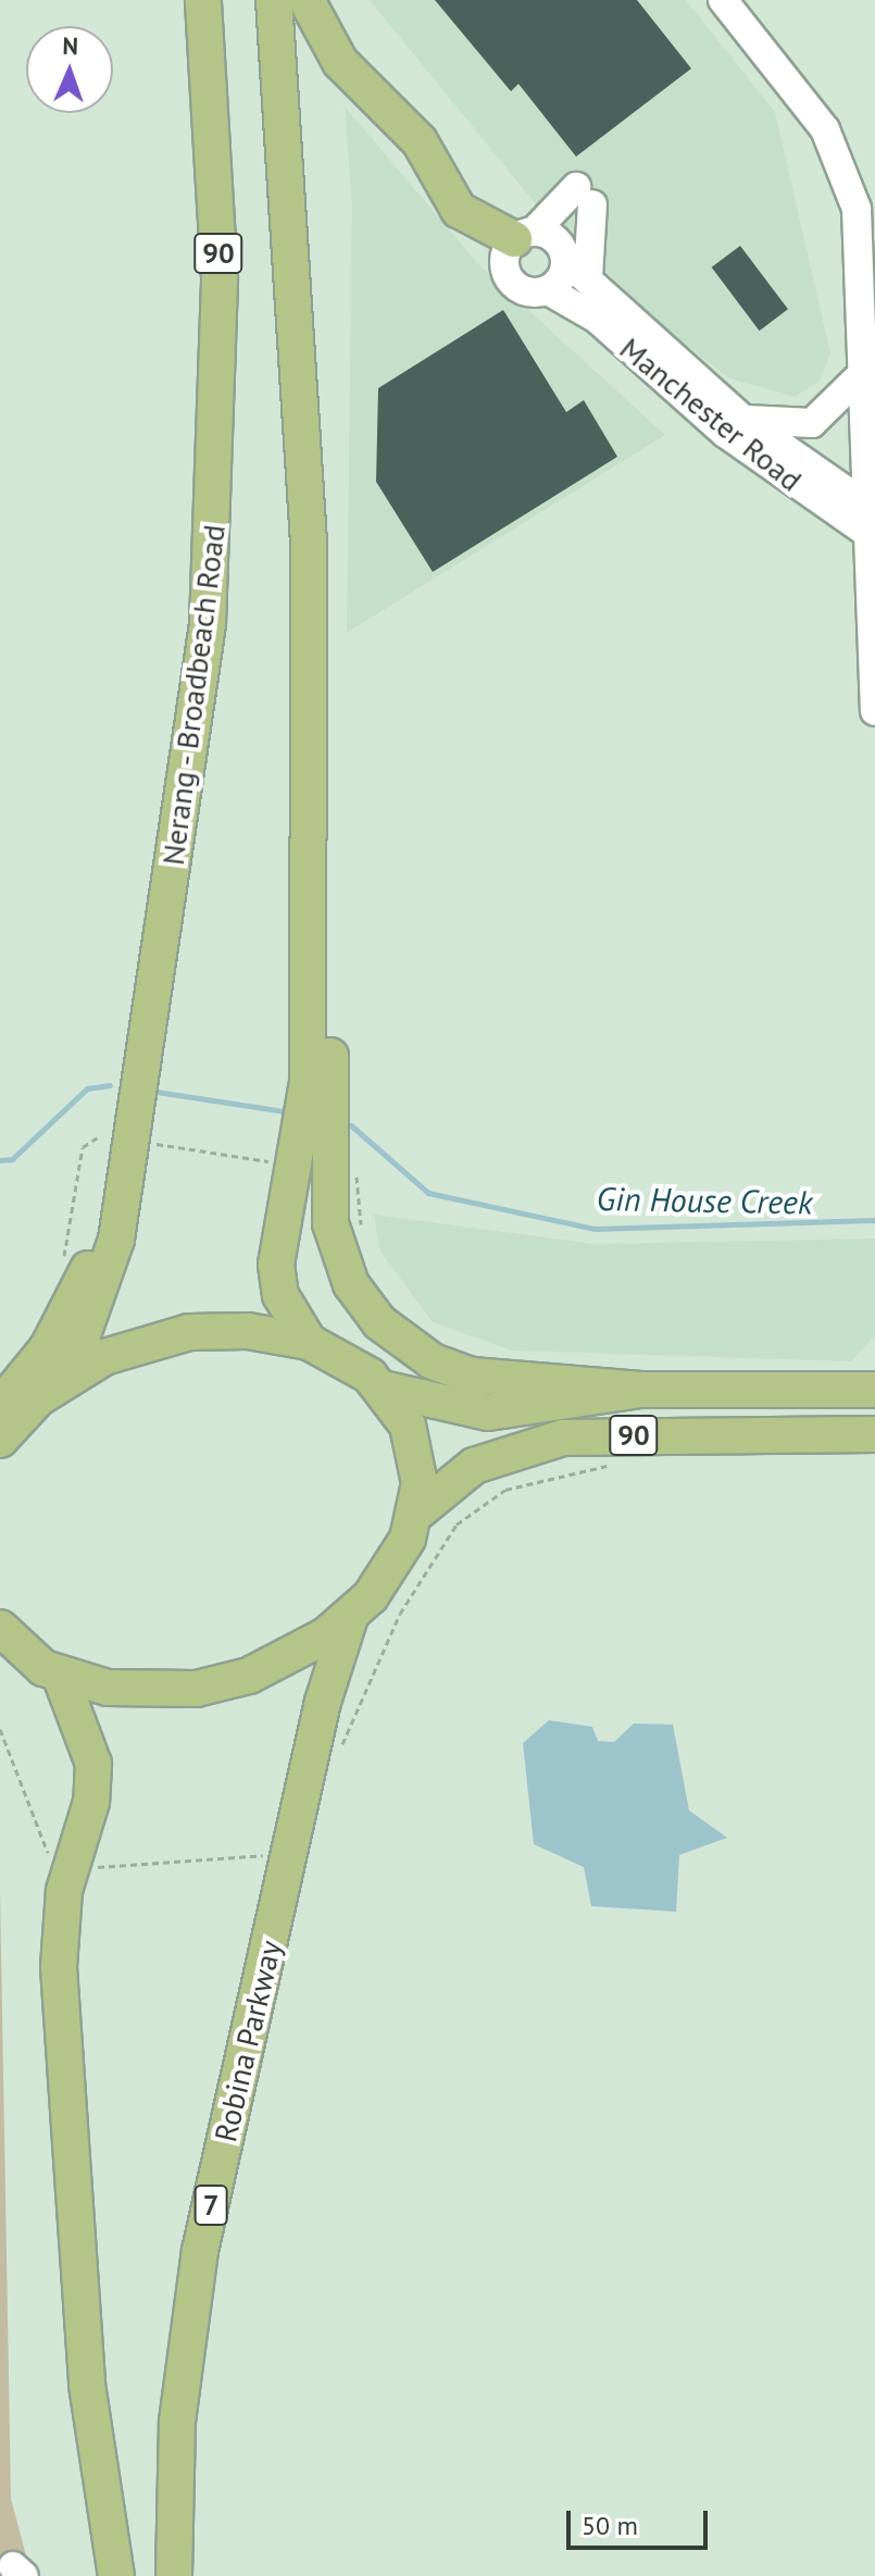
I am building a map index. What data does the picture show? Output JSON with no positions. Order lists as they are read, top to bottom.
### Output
{
  "streets": {
    "main road": [
      "90",
      "Nerang - Broadbeach Road",
      "Robina Parkway",
      "7"
    ],
    "street": ["Manchester Road"]
  },
  "crossings": [
    ["90", "Nerang - Broadbeach Road"],
    ["90", "Robina Parkway"]
  ],
  "water": ["Gin House Creek"],
  "scale_bar": "50 m",
  "north": "top"
}
